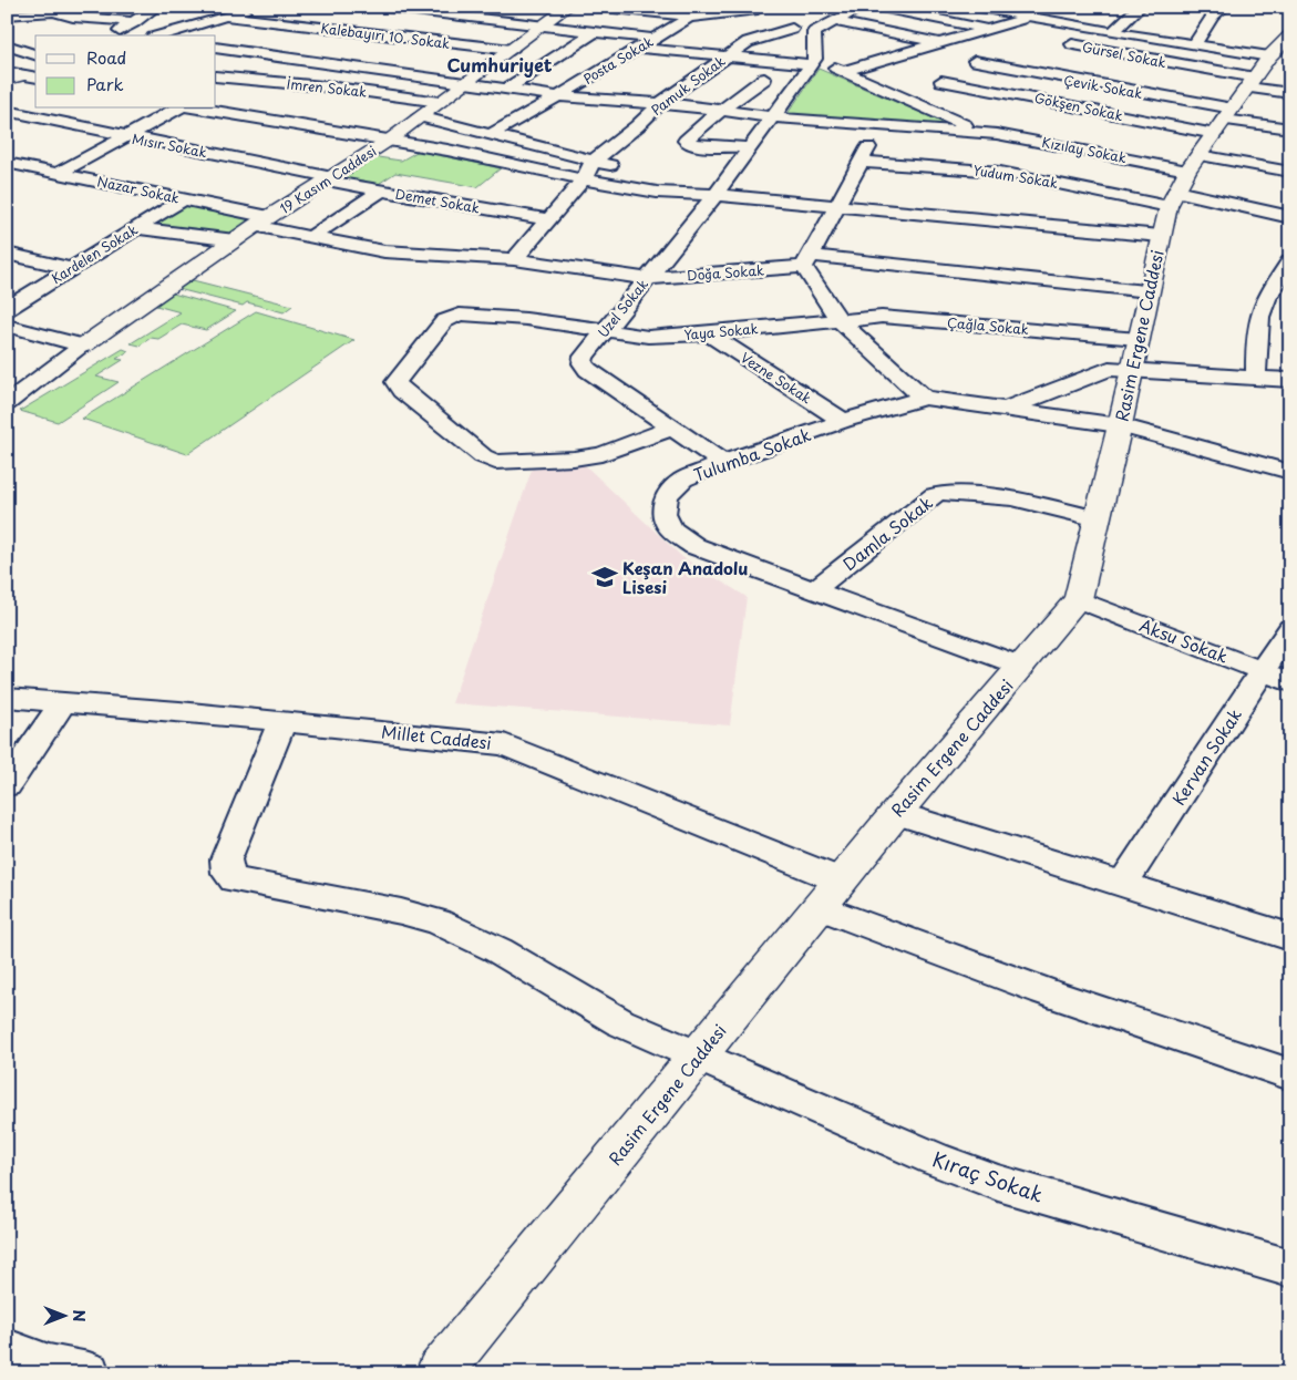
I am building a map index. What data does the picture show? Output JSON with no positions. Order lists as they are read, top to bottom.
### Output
{
  "streets": {
    "main road": ["19 Kasım Caddesi", "Rasim Ergene Caddesi"],
    "street": [
      "Kalebayırı 10. Sokak",
      "Gürsel Sokak",
      "Posta Sokak",
      "Pamuk Sokak",
      "Çevik Sokak",
      "İmren Sokak",
      "Gökşen Sokak",
      "Mısır Sokak",
      "Kızılay Sokak",
      "Yudum Sokak",
      "Nazar Sokak",
      "Demet Sokak",
      "Kardelen Sokak",
      "Doğa Sokak",
      "Uzel Sokak",
      "Çağla Sokak",
      "Yaya Sokak",
      "Vezne Sokak",
      "Tulumba Sokak",
      "Damla Sokak",
      "Aksu Sokak",
      "Millet Caddesi",
      "Kervan Sokak",
      "Kıraç Sokak"
    ]
  },
  "crossings": [
    ["Kalebayırı 10. Sokak", "19 Kasım Caddesi"],
    ["Gürsel Sokak", "Çevik Sokak"],
    ["Gürsel Sokak", "Gökşen Sokak"],
    ["Gürsel Sokak", "Kızılay Sokak"],
    ["Gürsel Sokak", "Yudum Sokak"],
    ["Gürsel Sokak", "Rasim Ergene Caddesi"],
    ["Çevik Sokak", "Gökşen Sokak"],
    ["Çevik Sokak", "Kızılay Sokak"],
    ["Çevik Sokak", "Yudum Sokak"],
    ["Çevik Sokak", "Rasim Ergene Caddesi"],
    ["İmren Sokak", "19 Kasım Caddesi"],
    ["Gökşen Sokak", "Kızılay Sokak"],
    ["Gökşen Sokak", "Yudum Sokak"],
    ["Gökşen Sokak", "Rasim Ergene Caddesi"],
    ["Mısır Sokak", "19 Kasım Caddesi"],
    ["Mısır Sokak", "Demet Sokak"],
    ["Kızılay Sokak", "Yudum Sokak"],
    ["Kızılay Sokak", "Rasim Ergene Caddesi"],
    ["Yudum Sokak", "Rasim Ergene Caddesi"],
    ["19 Kasım Caddesi", "Nazar Sokak"],
    ["19 Kasım Caddesi", "Demet Sokak"],
    ["Nazar Sokak", "Kardelen Sokak"],
    ["Nazar Sokak", "Doğa Sokak"],
    ["Doğa Sokak", "Uzel Sokak"],
    ["Doğa Sokak", "Rasim Ergene Caddesi"],
    ["Uzel Sokak", "Yaya Sokak"],
    ["Uzel Sokak", "Tulumba Sokak"],
    ["Çağla Sokak", "Yaya Sokak"],
    ["Çağla Sokak", "Rasim Ergene Caddesi"],
    ["Yaya Sokak", "Vezne Sokak"],
    ["Rasim Ergene Caddesi", "Tulumba Sokak"],
    ["Rasim Ergene Caddesi", "Damla Sokak"],
    ["Rasim Ergene Caddesi", "Aksu Sokak"],
    ["Rasim Ergene Caddesi", "Millet Caddesi"],
    ["Rasim Ergene Caddesi", "Kıraç Sokak"],
    ["Vezne Sokak", "Tulumba Sokak"],
    ["Tulumba Sokak", "Damla Sokak"],
    ["Aksu Sokak", "Kervan Sokak"],
    ["Millet Caddesi", "Kıraç Sokak"]
  ],
  "districts": ["Cumhuriyet"],
  "places": {
    "school or university": ["Keşan Anadolu Lisesi"]
  },
  "legend": ["Road", "Park"],
  "north": "right"
}
